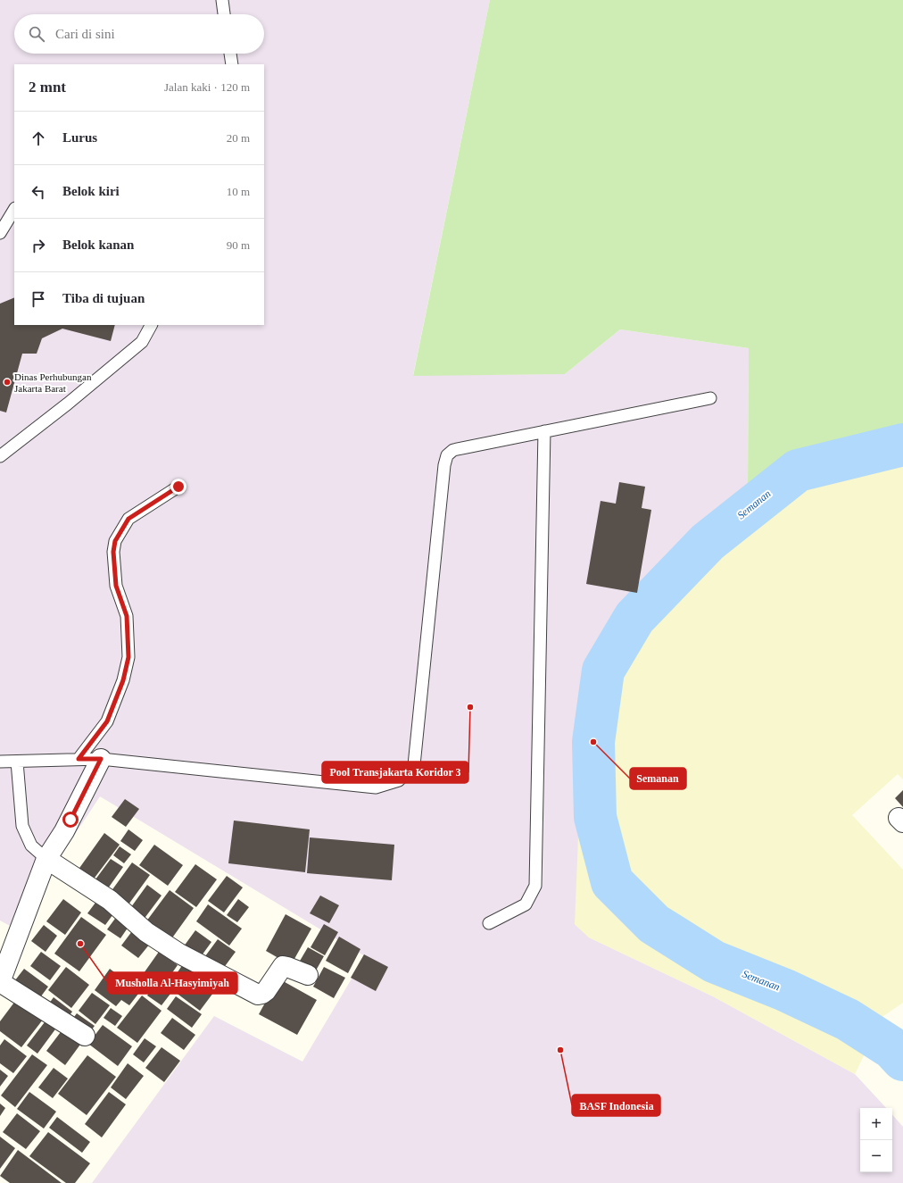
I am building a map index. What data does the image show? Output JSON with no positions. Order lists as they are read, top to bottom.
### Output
{
  "water": ["Semanan"],
  "places": [
    "Dinas Perhubungan Jakarta Barat",
    "Pool Transjakarta Koridor 3",
    "Semanan",
    "Musholla Al-Hasyimiyah",
    "BASF Indonesia"
  ],
  "page": {
    "search": "Cari di sini",
    "heading": ["2 mnt", "Jalan kaki · 120 m"],
    "list": [
      ["Lurus", "20 m"],
      ["Belok kiri", "10 m"],
      ["Belok kanan", "90 m"],
      "Tiba di tujuan"
    ],
    "map_buttons": ["+", "−"]
  }
}
